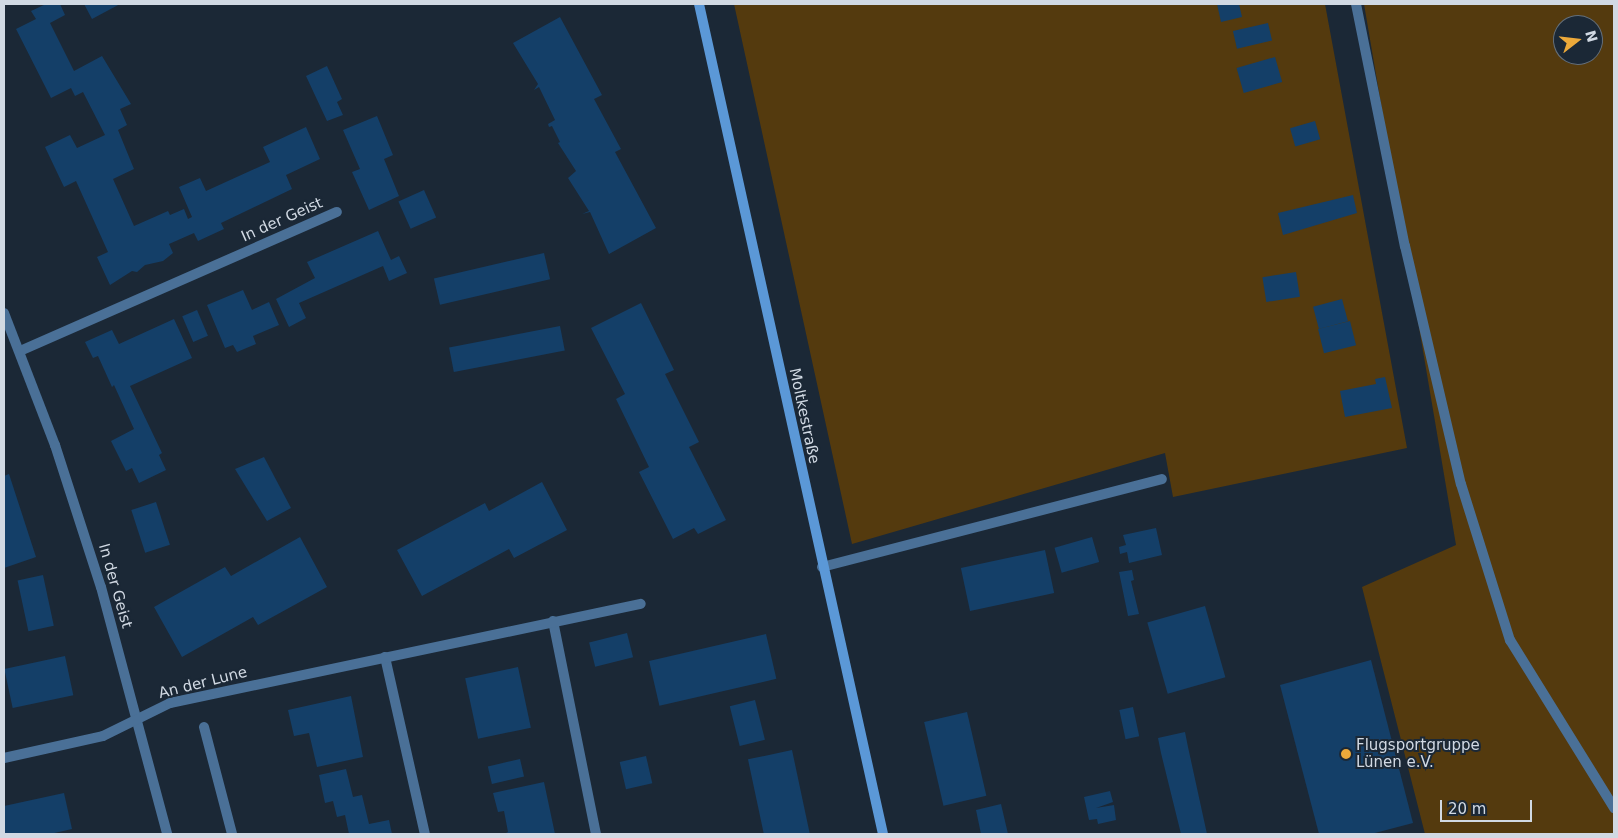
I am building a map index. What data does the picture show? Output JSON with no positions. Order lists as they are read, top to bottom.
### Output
{
  "streets": {
    "street": ["In der Geist", "Moltkestraße", "An der Lune"]
  },
  "crossings": [
    ["In der Geist", "An der Lune"]
  ],
  "places": ["Flugsportgruppe Lünen e.V."],
  "scale_bar": "20 m",
  "north": "right"
}
